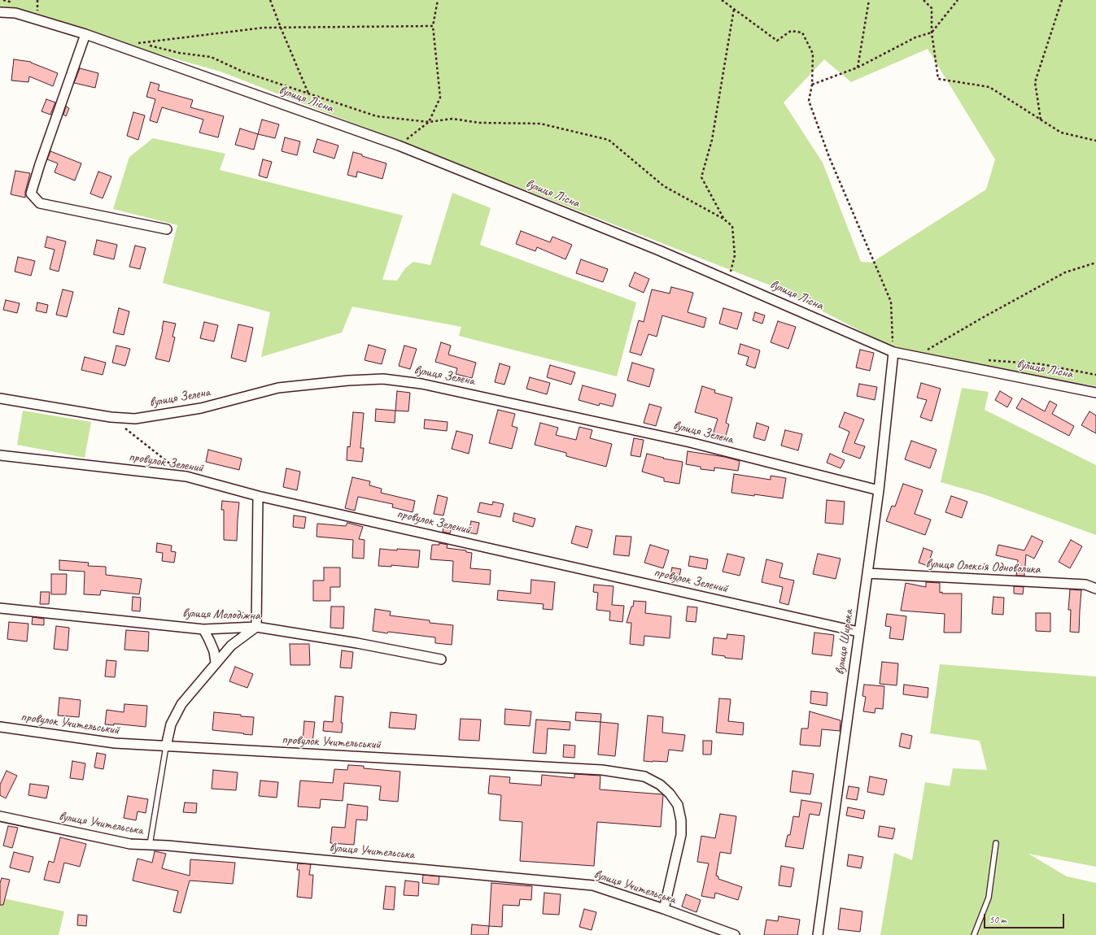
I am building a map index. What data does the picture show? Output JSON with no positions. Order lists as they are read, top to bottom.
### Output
{
  "streets": {
    "street": [
      "вулиця Лісна",
      "вулиця Зелена",
      "провулок Зелений",
      "вулиця Олексія Одноволика",
      "вулиця Молодіжна",
      "вулиця Широка",
      "провулок Учительський",
      "вулиця Учительська"
    ]
  },
  "crossings": [
    ["вулиця Лісна", "вулиця Широка"],
    ["вулиця Зелена", "вулиця Широка"],
    ["провулок Зелений", "вулиця Широка"],
    ["вулиця Олексія Одноволика", "вулиця Широка"],
    ["провулок Учительський", "вулиця Учительська"]
  ],
  "scale_bar": "50 m"
}
